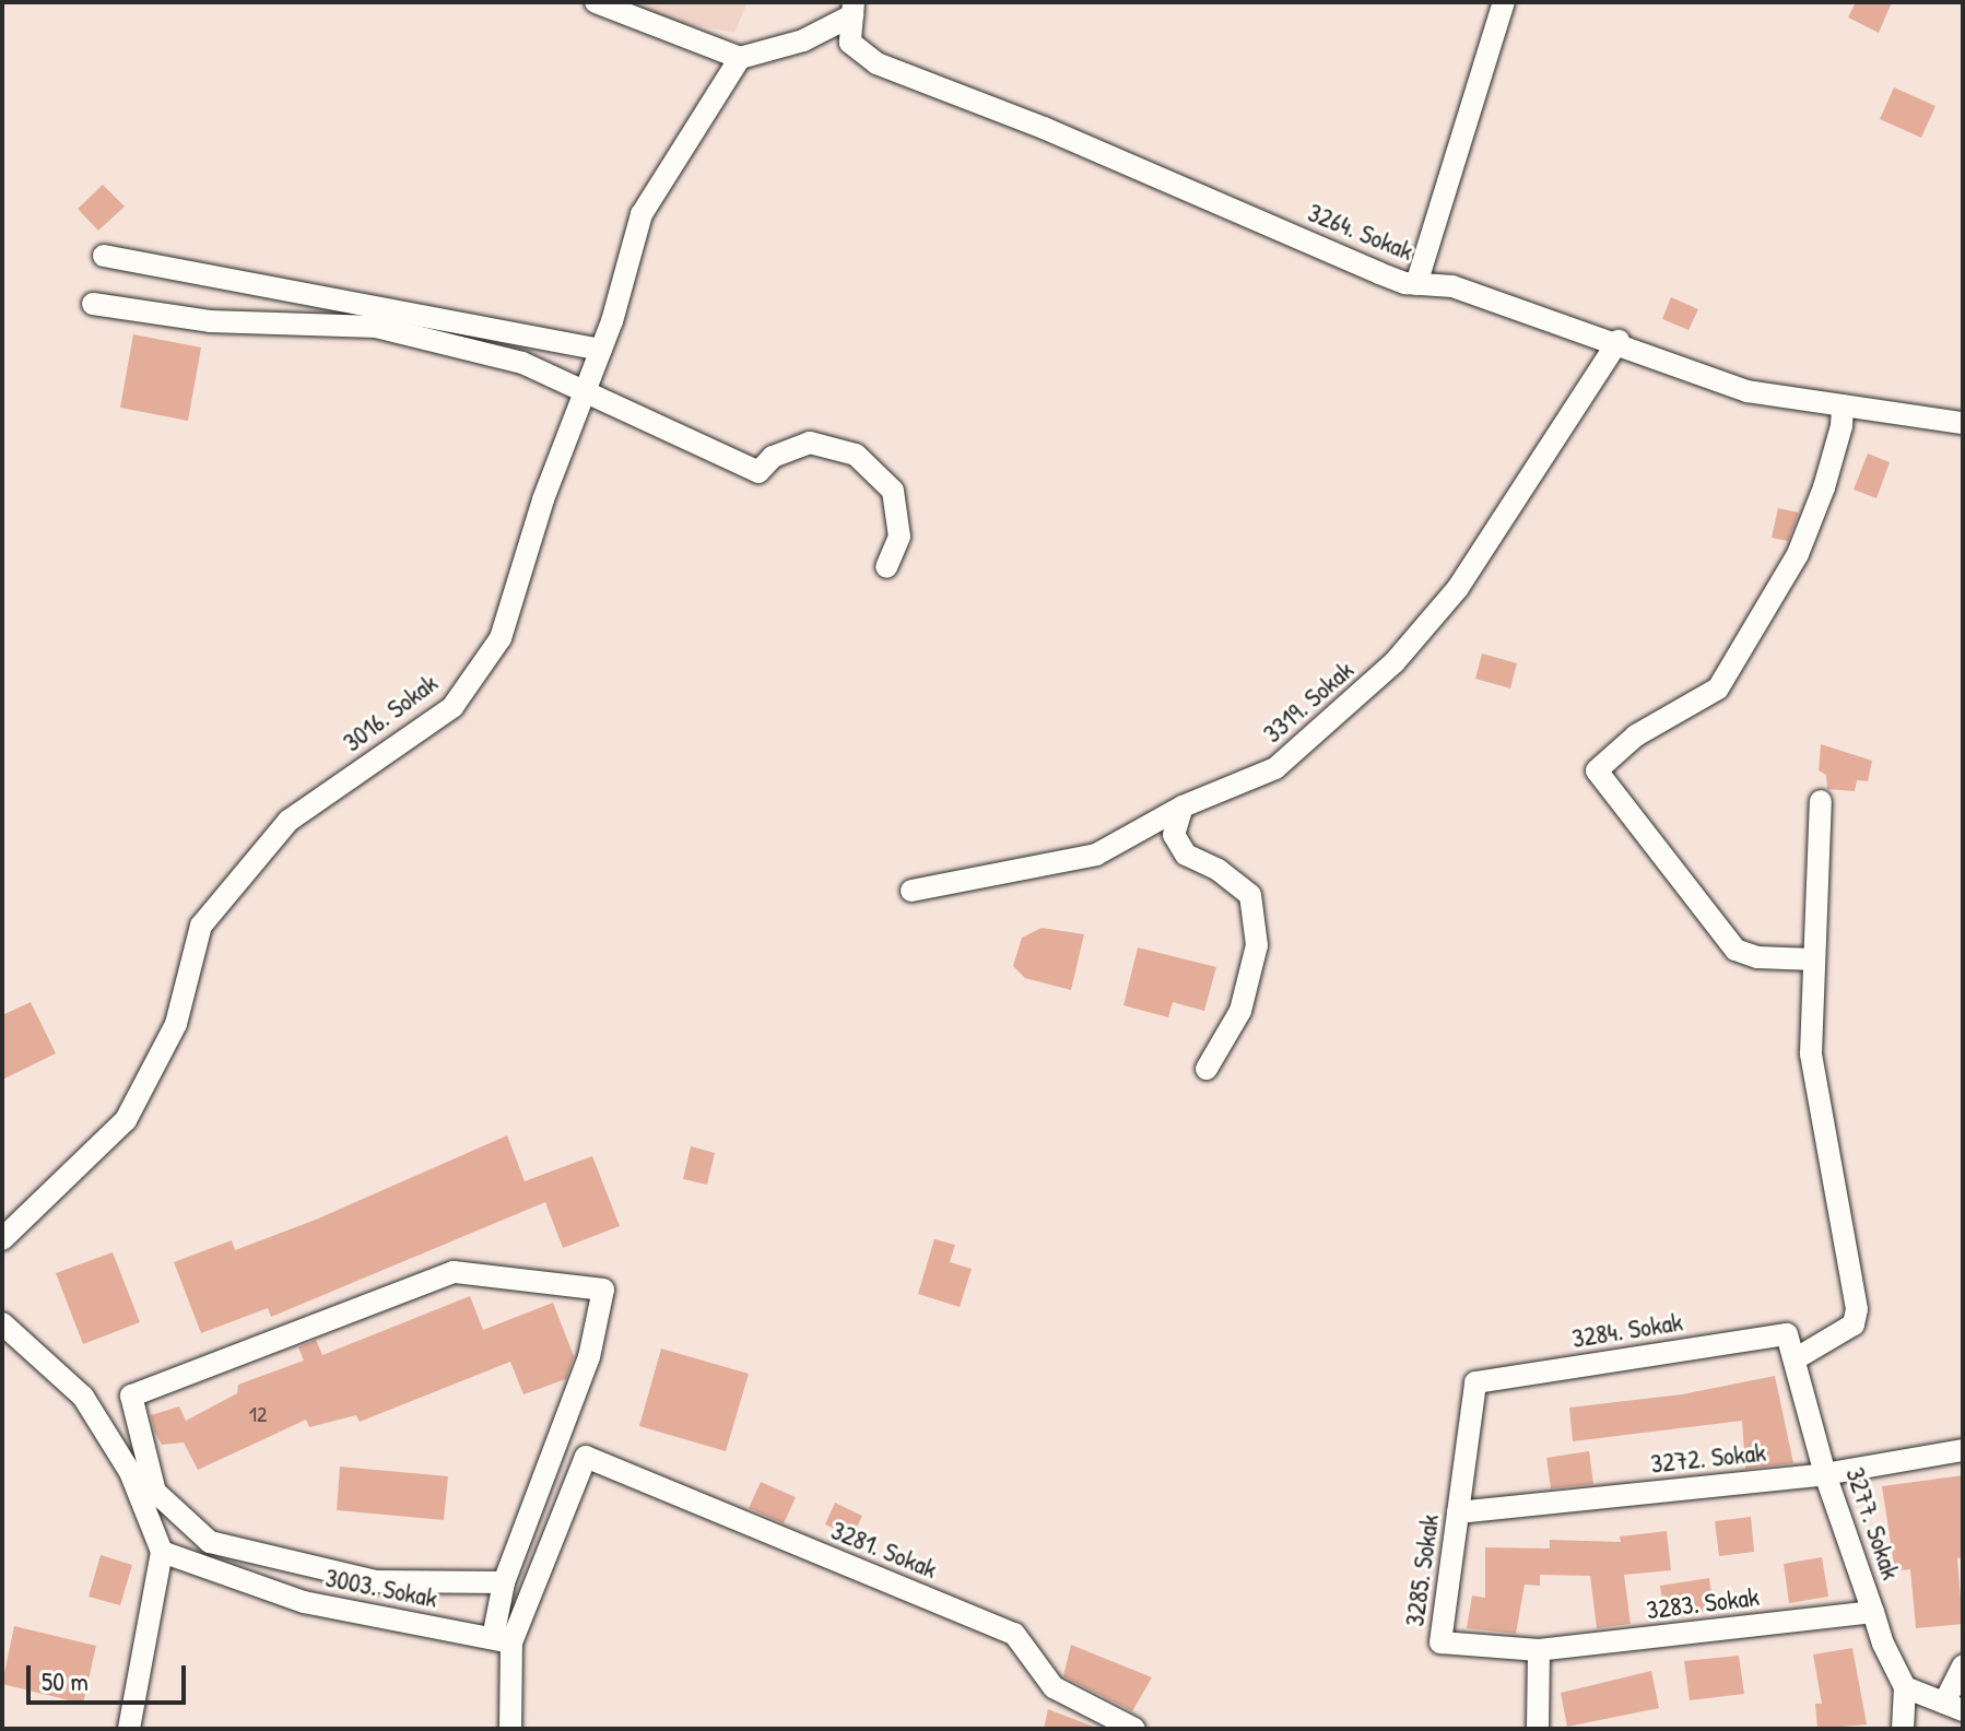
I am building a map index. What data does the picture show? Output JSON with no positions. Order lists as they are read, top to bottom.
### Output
{
  "streets": {
    "street": [
      "3264. Sokak",
      "3319. Sokak",
      "3016. Sokak",
      "3284. Sokak",
      "3272. Sokak",
      "3277. Sokak",
      "3281. Sokak",
      "3285. Sokak",
      "3003. Sokak",
      "3283. Sokak"
    ]
  },
  "crossings": [
    ["3264. Sokak", "3319. Sokak"],
    ["3284. Sokak", "3277. Sokak"],
    ["3284. Sokak", "3285. Sokak"],
    ["3272. Sokak", "3277. Sokak"],
    ["3272. Sokak", "3285. Sokak"],
    ["3277. Sokak", "3283. Sokak"],
    ["3281. Sokak", "3003. Sokak"],
    ["3285. Sokak", "3283. Sokak"]
  ],
  "house_numbers": ["12"],
  "scale_bar": "50 m"
}
